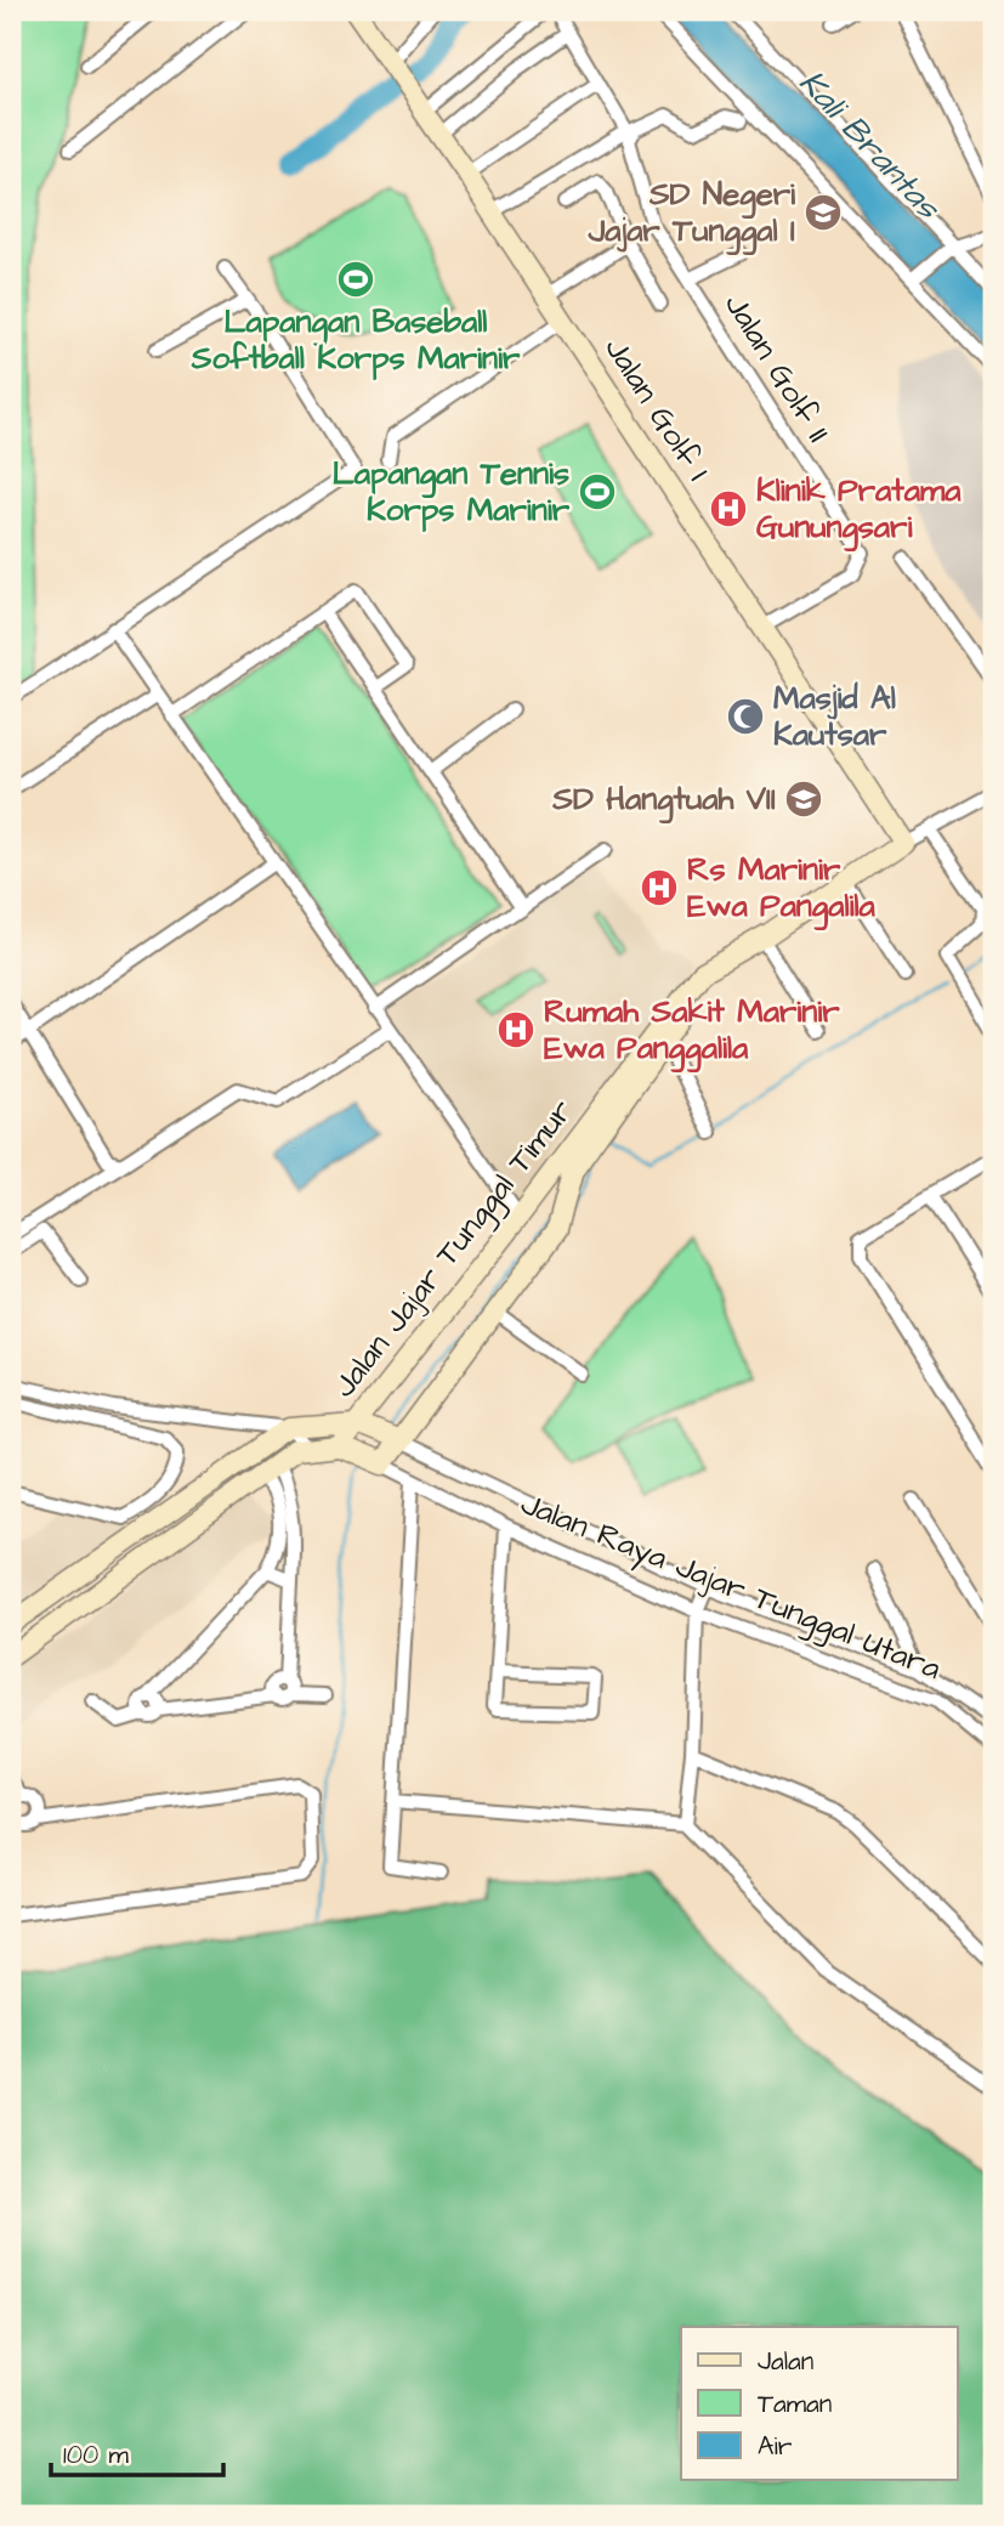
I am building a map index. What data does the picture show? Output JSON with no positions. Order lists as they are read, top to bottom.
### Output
{
  "streets": {
    "main road": ["Jalan Golf I", "Jalan Jajar Tunggal Timur", "Jalan Raya Jajar Tunggal Utara"],
    "street": ["Jalan Golf II"]
  },
  "crossings": [
    ["Jalan Golf II", "Jalan Golf I"],
    ["Jalan Golf I", "Jalan Jajar Tunggal Timur"],
    ["Jalan Jajar Tunggal Timur", "Jalan Raya Jajar Tunggal Utara"]
  ],
  "water": ["Kali Brantas"],
  "places": {
    "school or university": ["SD Negeri Jajar Tunggal I", "SD Hangtuah VII"],
    "sports": ["Lapangan Baseball Softball Korps Marinir", "Lapangan Tennis Korps Marinir"],
    "hospital": ["Klinik Pratama Gunungsari", "Rs Marinir Ewa Pangalila", "Rumah Sakit Marinir Ewa Panggalila"],
    "mosque": ["Masjid Al Kautsar"]
  },
  "legend": ["Jalan", "Taman", "Air"],
  "scale_bar": "100 m"
}
